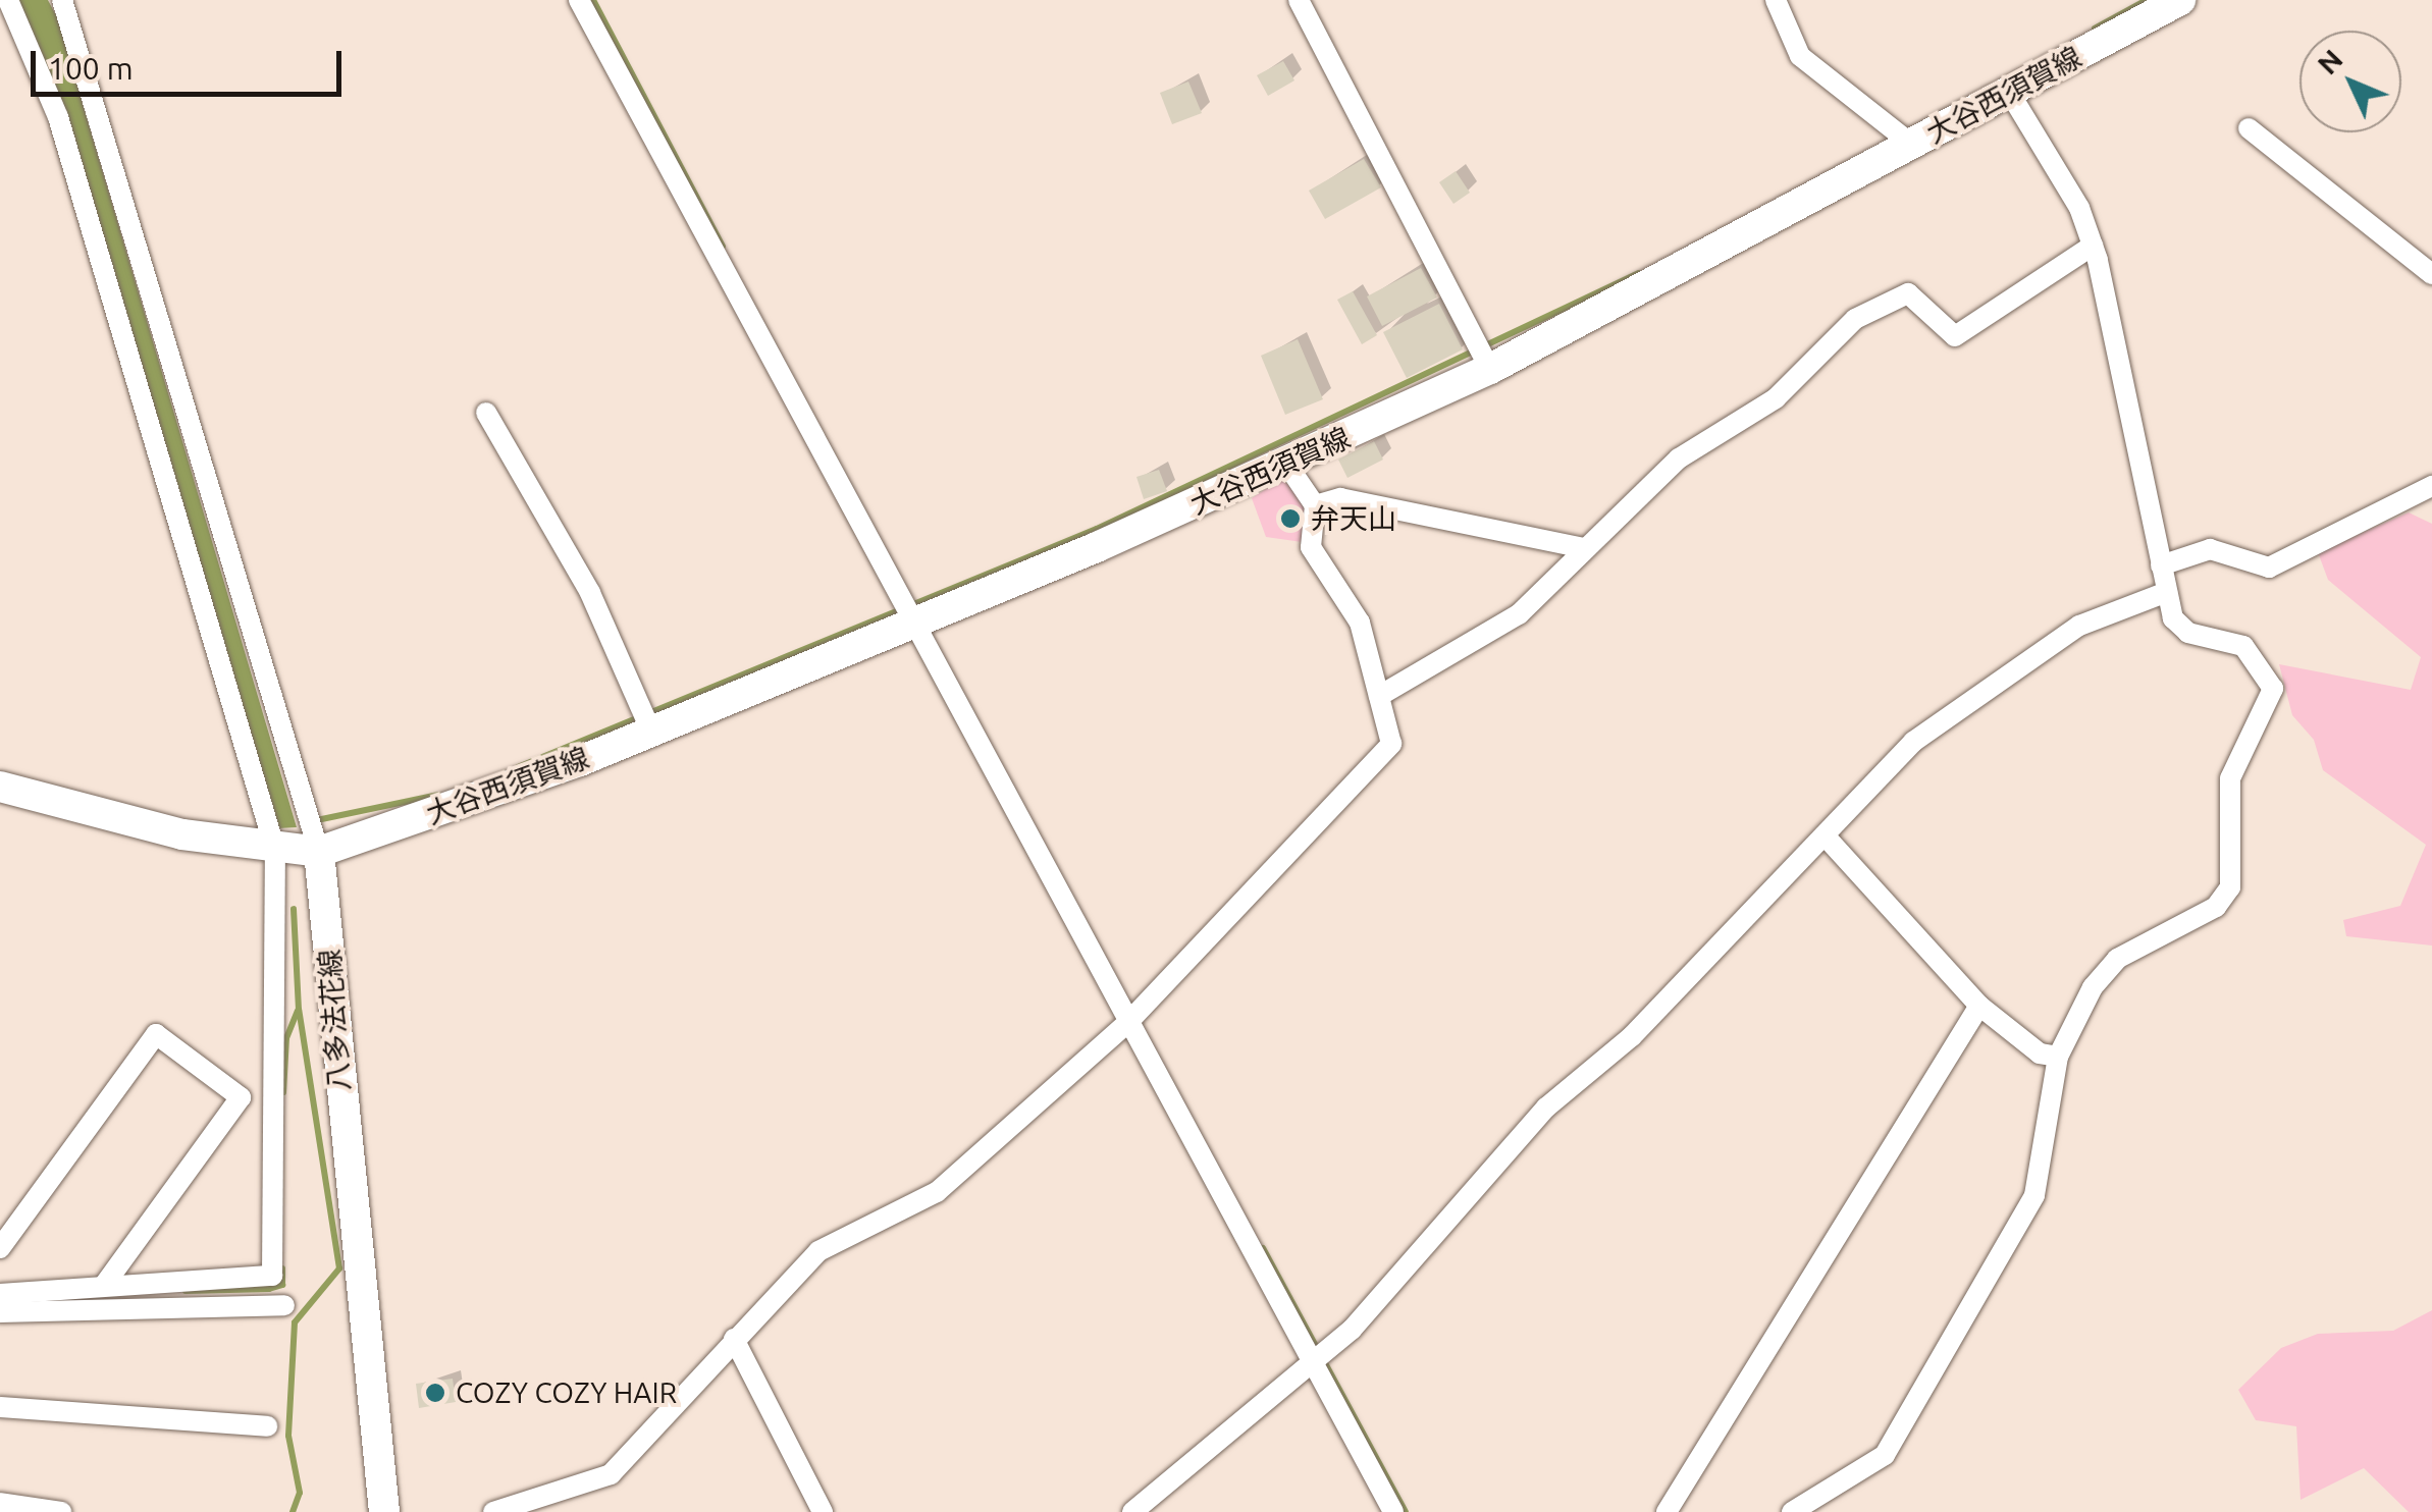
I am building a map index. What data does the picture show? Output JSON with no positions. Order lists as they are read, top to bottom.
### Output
{
  "streets": {
    "main road": ["大谷西須賀線", "八多法花線"]
  },
  "crossings": [
    ["大谷西須賀線", "八多法花線"]
  ],
  "places": ["弁天山", "COZY COZY HAIR"],
  "scale_bar": "100 m",
  "north": "top left"
}
